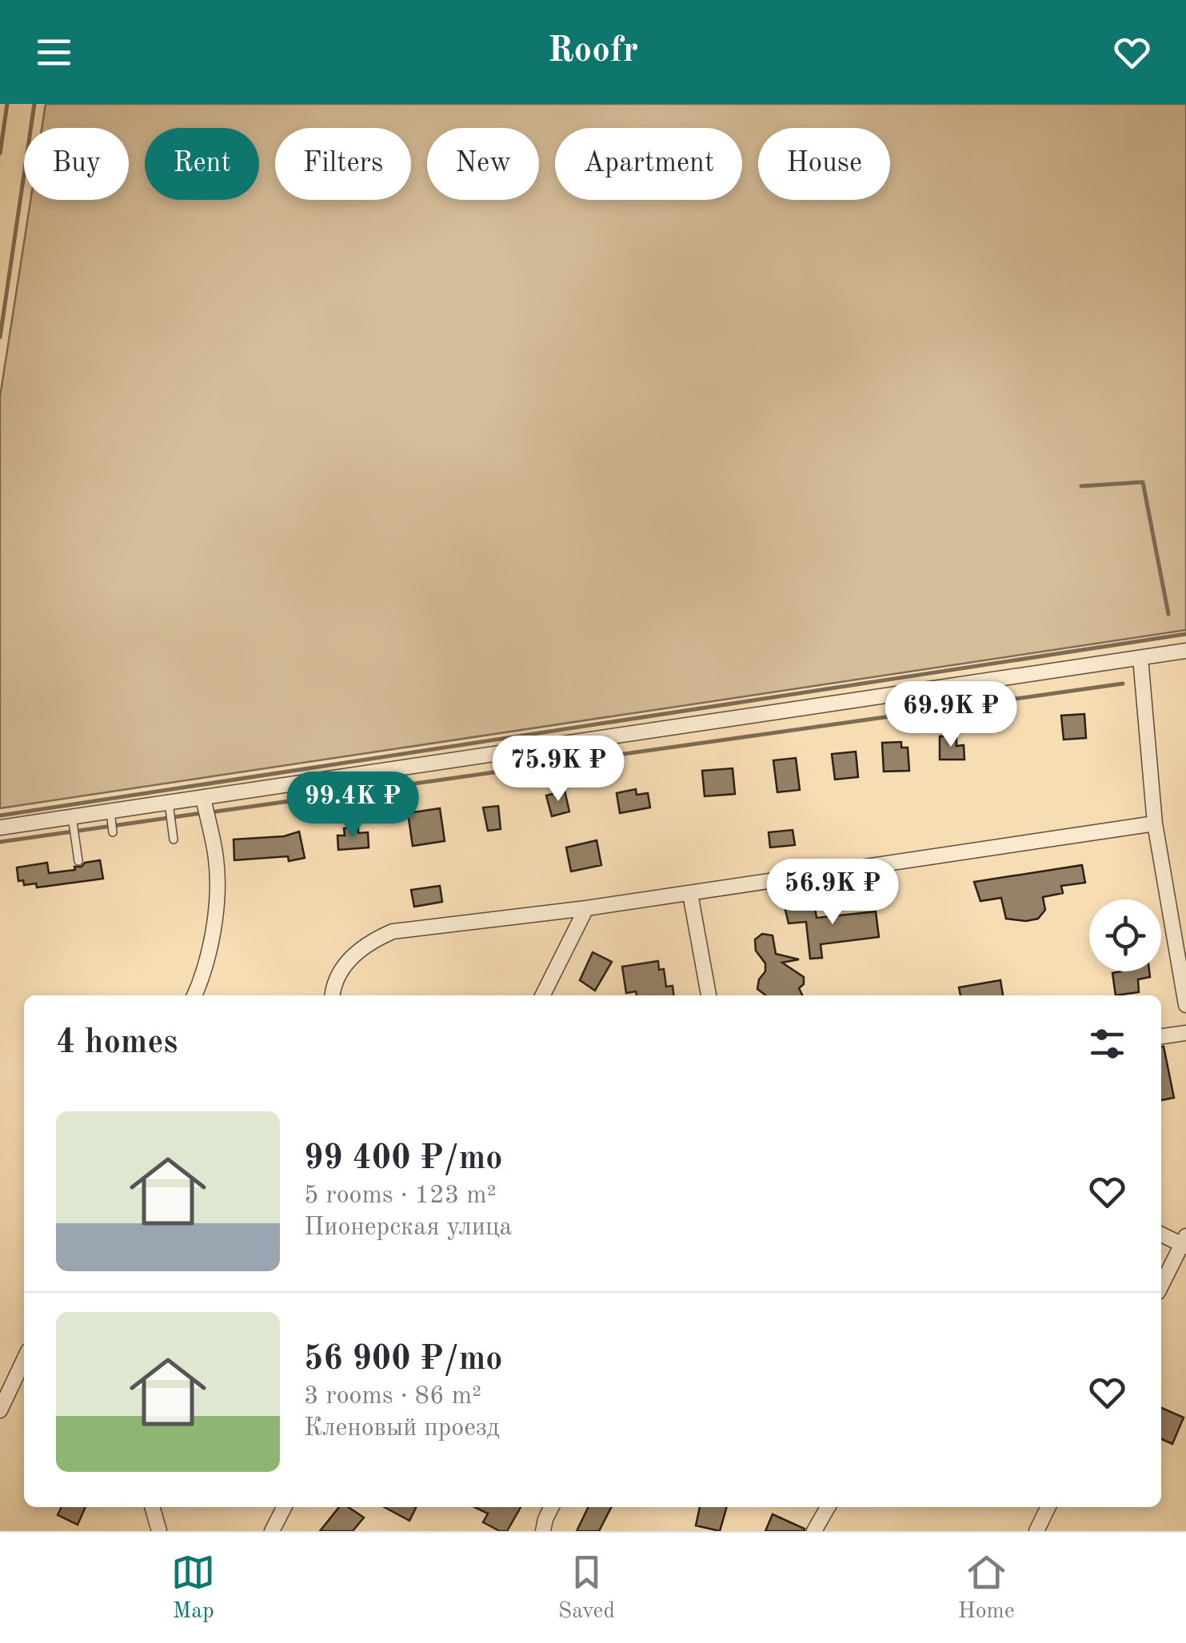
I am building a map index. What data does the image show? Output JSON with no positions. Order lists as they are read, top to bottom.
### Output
{
  "page": {
    "header": "Roofr",
    "chip": [
      "Buy",
      "Rent",
      "Filters",
      "New",
      "Apartment",
      "House"
    ],
    "price": [
      "69.9K ₽",
      "75.9K ₽",
      "99.4K ₽",
      "56.9K ₽"
    ],
    "heading": "4 homes",
    "list": [
      {
        "name": "99 400 ₽/mo",
        "note": "5 rooms · 123 m² · Пионерская улица"
      },
      {
        "name": "56 900 ₽/mo",
        "note": "3 rooms · 86 m² · Кленовый проезд"
      }
    ],
    "tabs": ["Map", "Saved", "Home"]
  }
}
